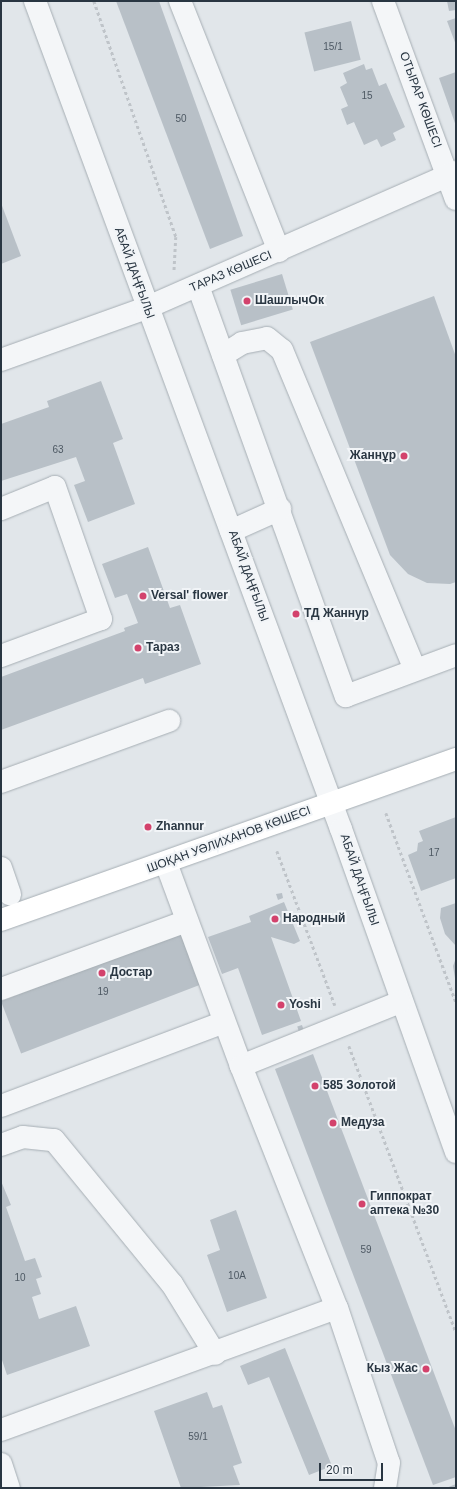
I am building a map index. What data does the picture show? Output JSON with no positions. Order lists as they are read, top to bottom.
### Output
{
  "streets": {
    "main road": ["ШОҚАН УӘЛИХАНОВ КӨШЕСІ"],
    "street": ["ОТЫРАР КӨШЕСІ", "ТАРАЗ КӨШЕСІ", "АБАЙ ДАҢҒЫЛЫ"]
  },
  "crossings": [
    ["ОТЫРАР КӨШЕСІ", "ТАРАЗ КӨШЕСІ"],
    ["ТАРАЗ КӨШЕСІ", "АБАЙ ДАҢҒЫЛЫ"],
    ["АБАЙ ДАҢҒЫЛЫ", "ШОҚАН УӘЛИХАНОВ КӨШЕСІ"]
  ],
  "places": [
    "ШашлычОк",
    "Жаннұр",
    "Versal' flower",
    "ТД Жаннур",
    "Тараз",
    "Zhannur",
    "Народный",
    "Достар",
    "Yoshi",
    "585 Золотой",
    "Медуза",
    "Гиппократ аптека №30",
    "Кыз Жас"
  ],
  "house_numbers": [
    "15/1",
    "15",
    "50",
    "63",
    "17",
    "19",
    "59",
    "10А",
    "10",
    "59/1"
  ],
  "scale_bar": "20 m"
}
